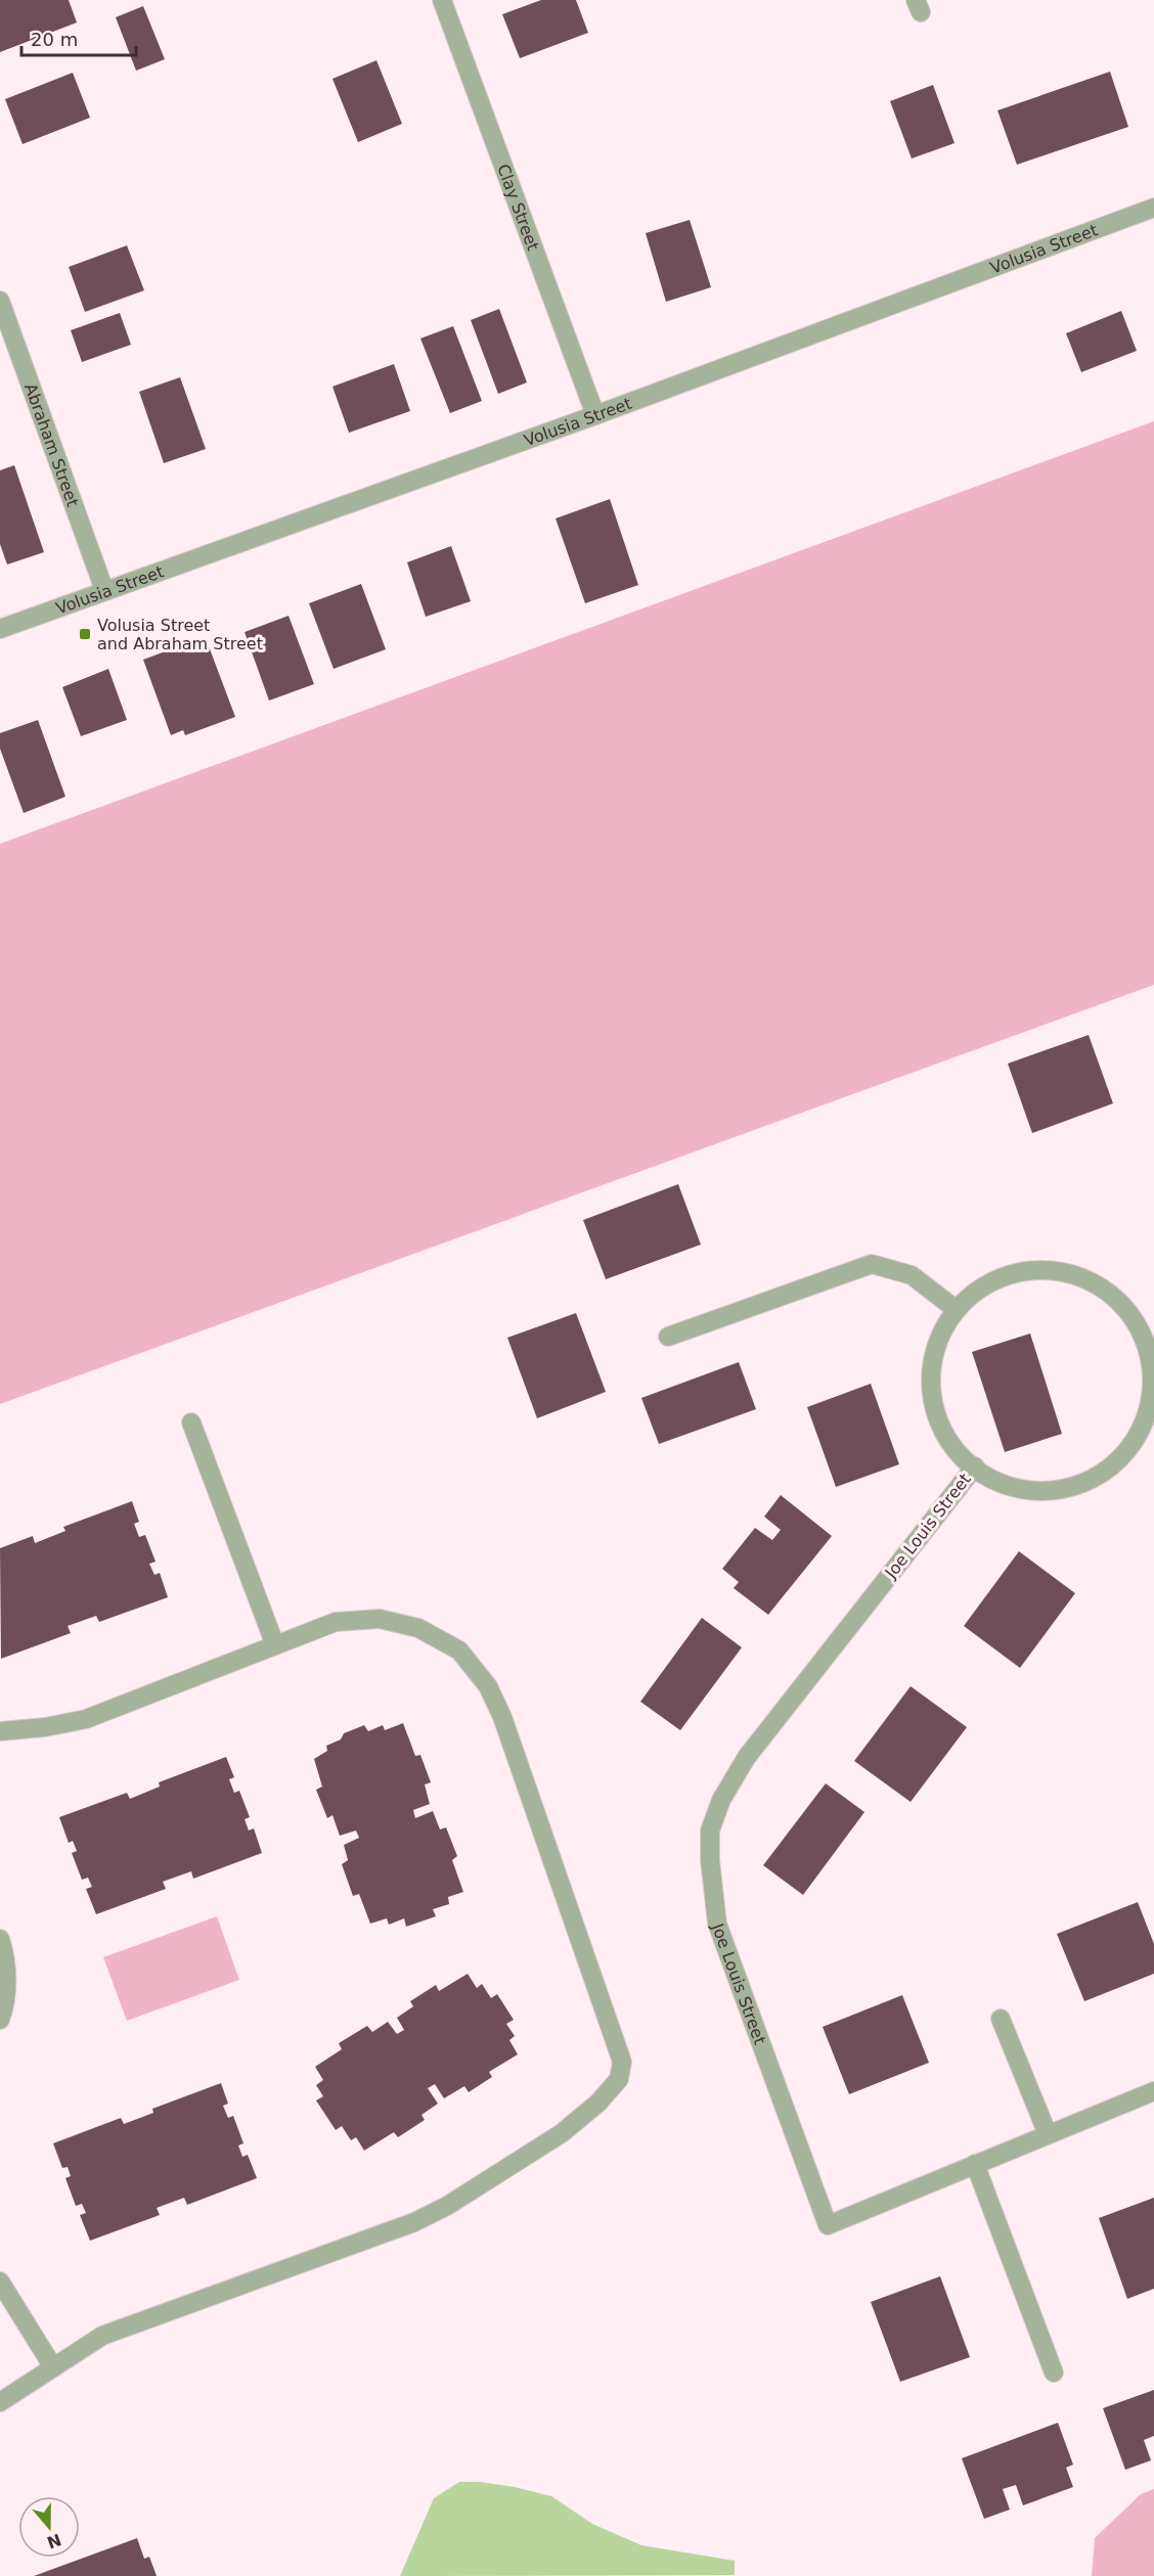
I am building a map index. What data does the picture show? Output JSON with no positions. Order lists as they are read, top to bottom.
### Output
{
  "streets": {
    "street": [
      "Clay Street",
      "Volusia Street",
      "Abraham Street",
      "Joe Louis Street"
    ]
  },
  "crossings": [
    ["Clay Street", "Volusia Street"],
    ["Volusia Street", "Abraham Street"]
  ],
  "places": {
    "transit": ["Volusia Street and Abraham Street"]
  },
  "scale_bar": "20 m",
  "north": "bottom"
}
